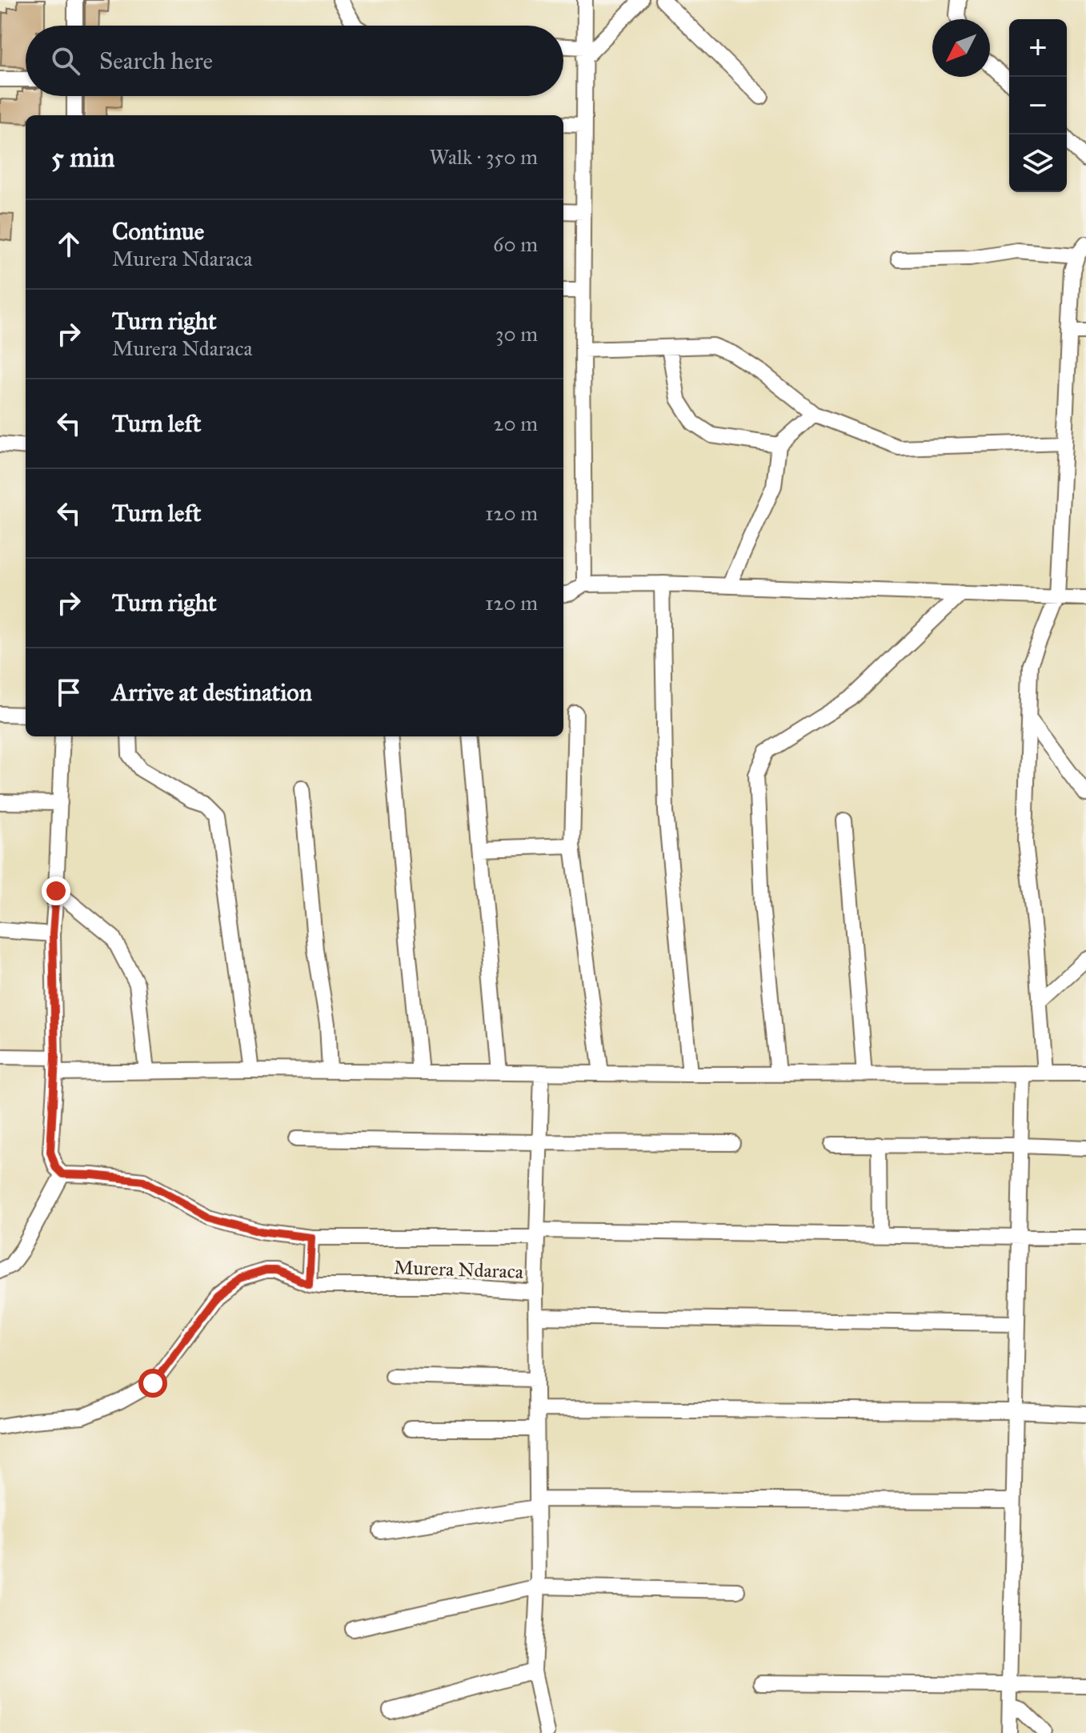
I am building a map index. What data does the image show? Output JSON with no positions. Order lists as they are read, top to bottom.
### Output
{
  "streets": {
    "street": ["Murera Ndaraca"]
  },
  "north": "bottom left",
  "page": {
    "map_buttons": ["+", "−"],
    "search": "Search here",
    "heading": ["5 min", "Walk · 350 m"],
    "list": [
      ["Continue", "Murera Ndaraca", "60 m"],
      ["Turn right", "Murera Ndaraca", "30 m"],
      ["Turn left", "20 m"],
      ["Turn left", "120 m"],
      ["Turn right", "120 m"],
      "Arrive at destination"
    ]
  }
}
